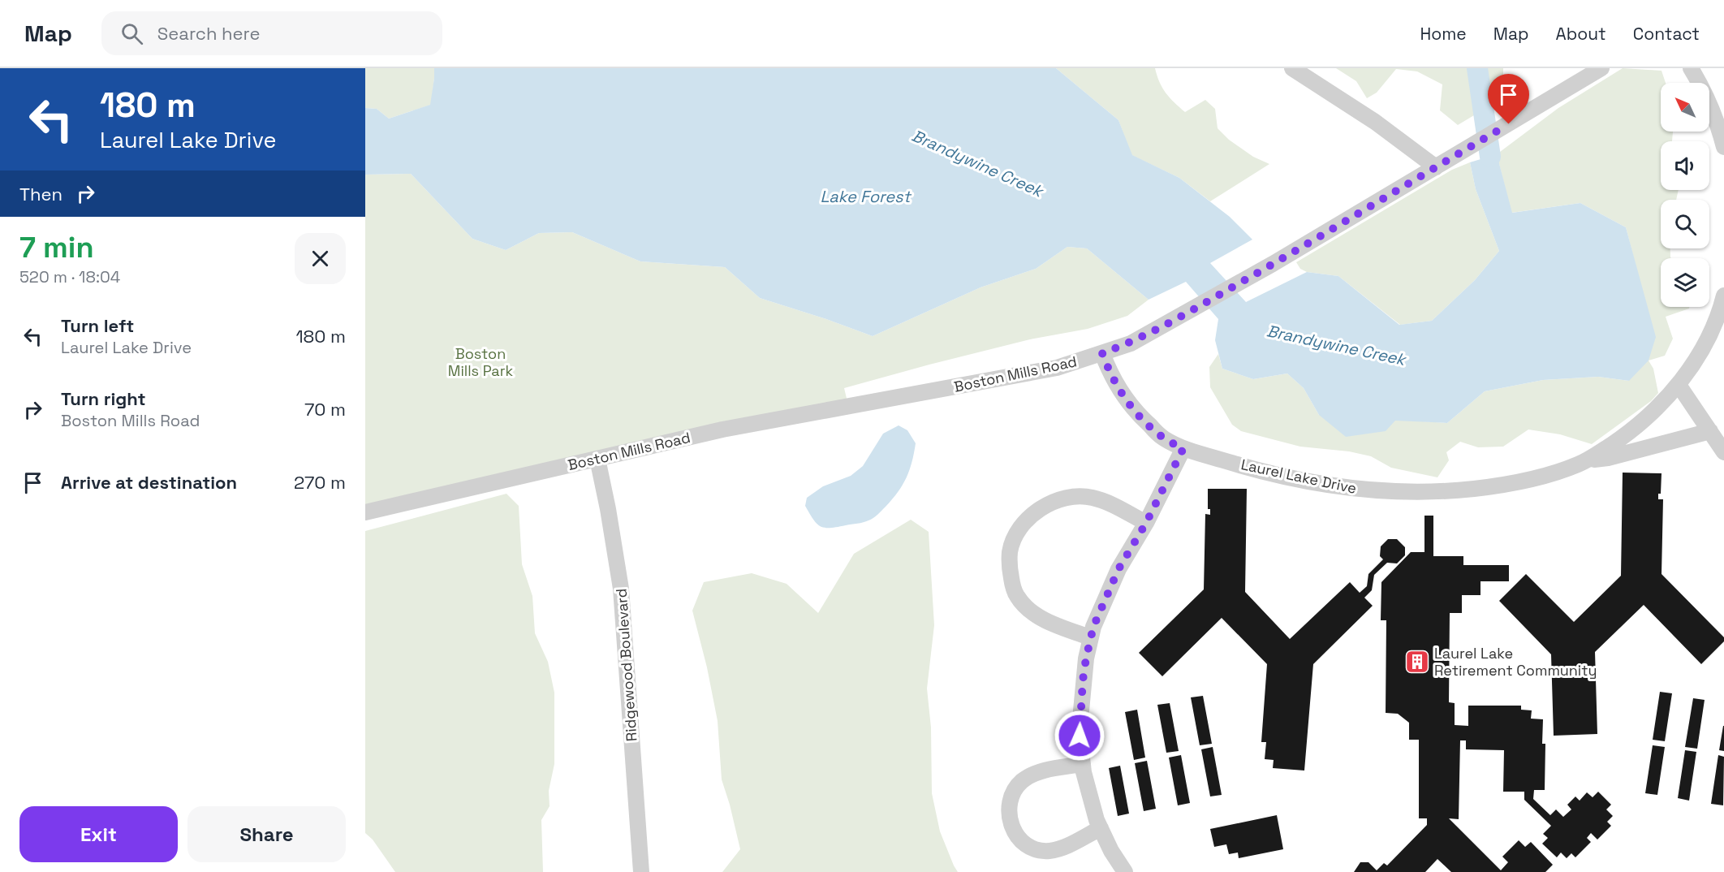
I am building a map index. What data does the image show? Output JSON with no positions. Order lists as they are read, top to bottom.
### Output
{
  "streets": {
    "street": ["Boston Mills Road", "Laurel Lake Drive", "Ridgewood Boulevard"]
  },
  "crossings": [
    ["Boston Mills Road", "Laurel Lake Drive"],
    ["Boston Mills Road", "Ridgewood Boulevard"]
  ],
  "water": ["Brandywine Creek", "Lake Forest"],
  "parks": ["Boston Mills Park"],
  "places": {
    "building": ["Laurel Lake Retirement Community"]
  },
  "north": "top left",
  "page": {
    "header": "Map",
    "search": "Search here",
    "nav": [
      "Home",
      "Map",
      "About",
      "Contact"
    ],
    "turn": ["180 m", "Laurel Lake Drive"],
    "then": "Then",
    "heading": ["7 min", "520 m · 18:04"],
    "list": [
      {
        "name": "Turn left",
        "note": "Laurel Lake Drive",
        "value": "180 m"
      },
      {
        "name": "Turn right",
        "note": "Boston Mills Road",
        "value": "70 m"
      },
      {
        "name": "Arrive at destination",
        "value": "270 m"
      }
    ],
    "buttons": ["Exit", "Share"]
  }
}
